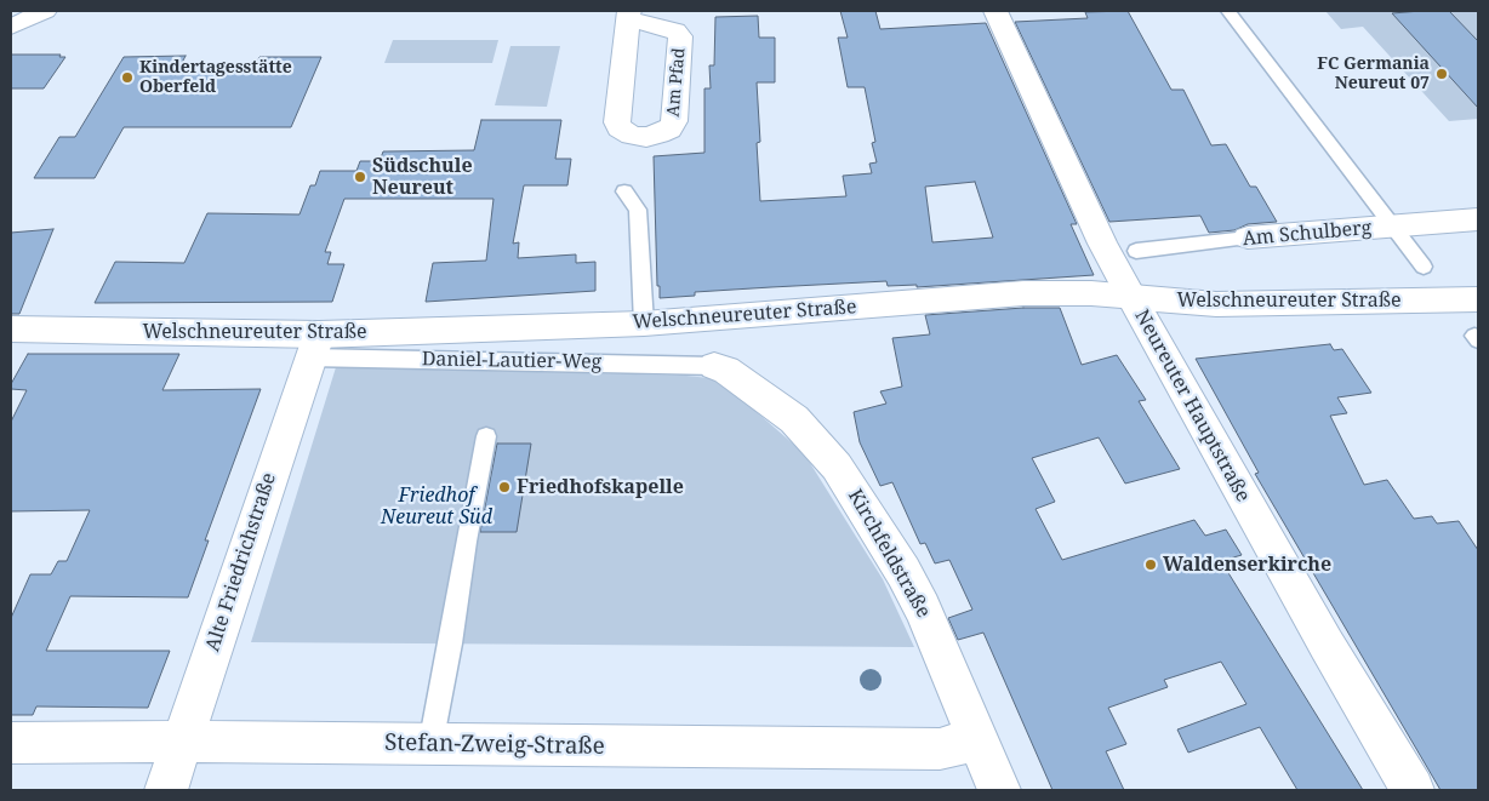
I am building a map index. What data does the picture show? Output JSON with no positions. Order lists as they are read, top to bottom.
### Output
{
  "streets": {
    "street": [
      "Am Schulberg",
      "Welschneureuter Straße",
      "Neureuter Hauptstraße",
      "Kirchfeldstraße",
      "Alte Friedrichstraße",
      "Stefan-Zweig-Straße"
    ],
    "lane": ["Daniel-Lautier-Weg"]
  },
  "crossings": [
    ["Welschneureuter Straße", "Daniel-Lautier-Weg"],
    ["Welschneureuter Straße", "Neureuter Hauptstraße"],
    ["Welschneureuter Straße", "Alte Friedrichstraße"],
    ["Daniel-Lautier-Weg", "Kirchfeldstraße"],
    ["Daniel-Lautier-Weg", "Alte Friedrichstraße"],
    ["Kirchfeldstraße", "Stefan-Zweig-Straße"],
    ["Alte Friedrichstraße", "Stefan-Zweig-Straße"]
  ],
  "parks": ["Friedhof Neureut Süd"],
  "places": [
    "FC Germania Neureut 07",
    "Kindertagesstätte Oberfeld",
    "Südschule Neureut",
    "Friedhofskapelle",
    "Waldenserkirche"
  ]
}
